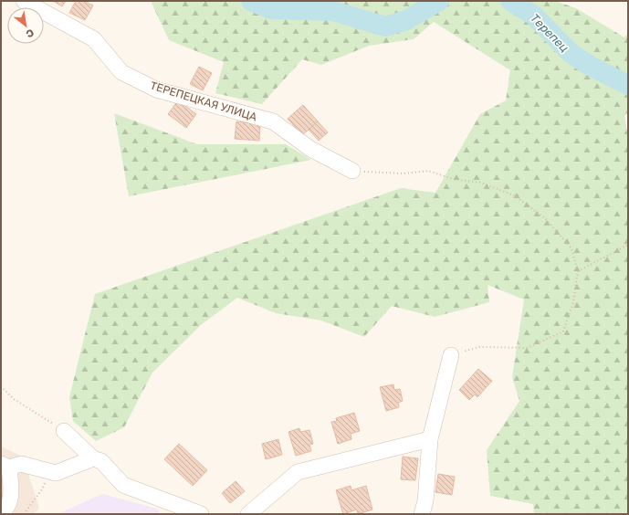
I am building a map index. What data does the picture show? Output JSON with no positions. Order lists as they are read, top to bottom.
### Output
{
  "streets": {
    "street": ["ТЕРЕПЕЦКАЯ УЛИЦА"]
  },
  "water": ["Терепец"],
  "north": "bottom right"
}
